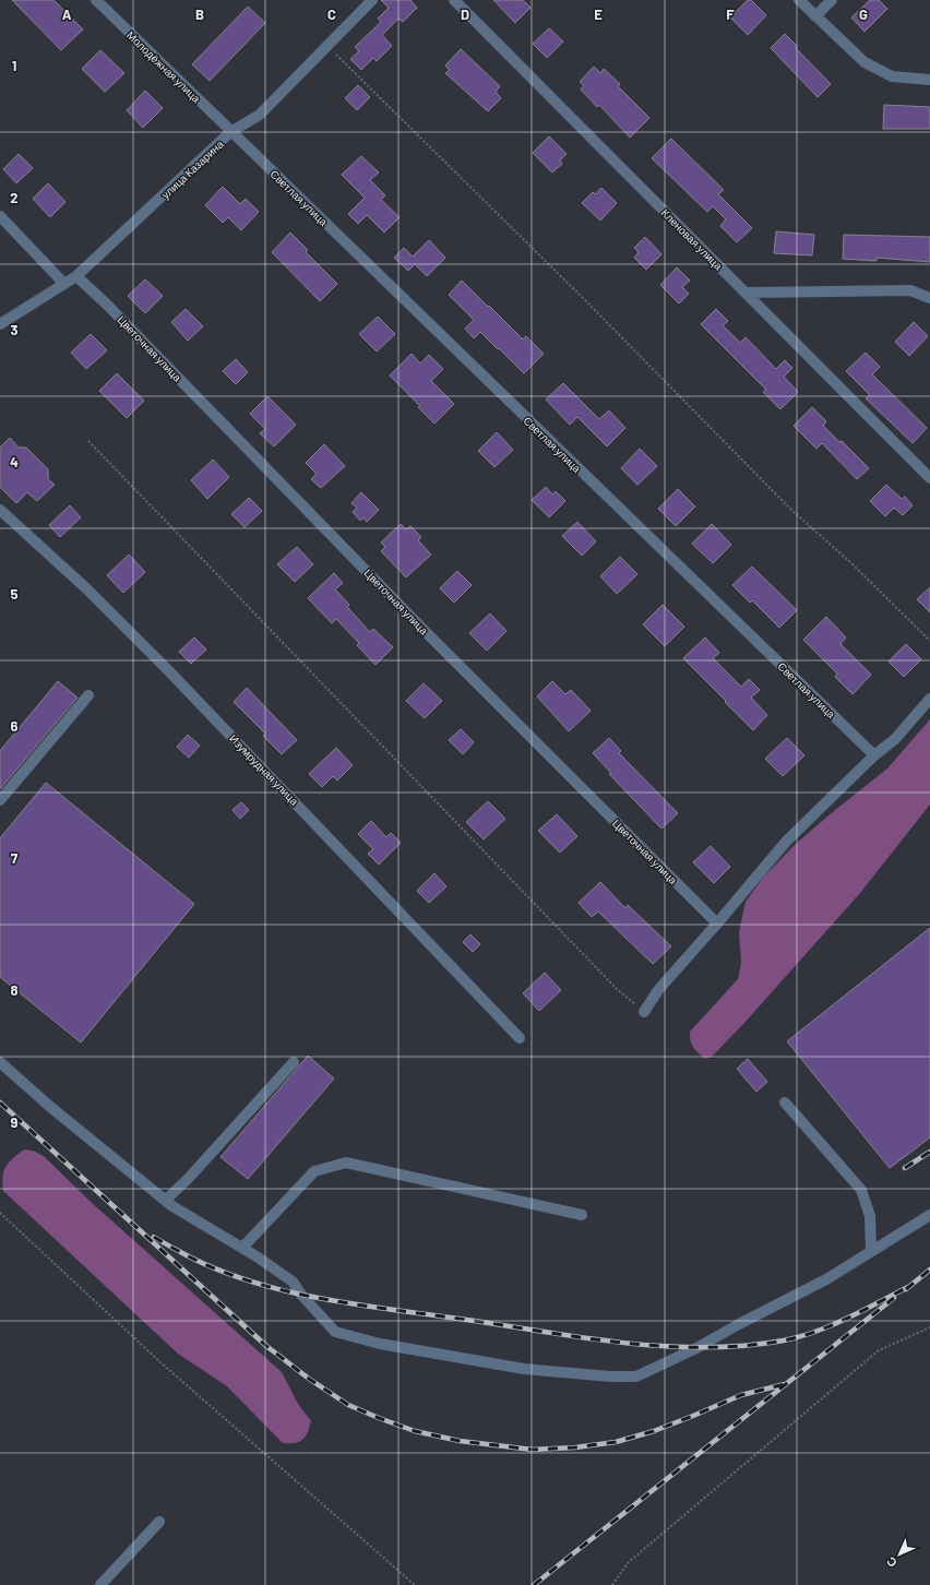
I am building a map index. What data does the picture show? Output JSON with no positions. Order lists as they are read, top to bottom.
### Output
{
  "streets": {
    "street": [
      "Молодёжная улица",
      "улица Казарина",
      "Светлая улица",
      "Кленовая улица",
      "Цветочная улица",
      "Изумрудная улица"
    ]
  },
  "crossings": [
    ["Молодёжная улица", "улица Казарина"],
    ["Молодёжная улица", "Светлая улица"],
    ["улица Казарина", "Светлая улица"],
    ["улица Казарина", "Цветочная улица"]
  ],
  "north": "bottom left",
  "grid": {
    "columns": [
      "A",
      "B",
      "C",
      "D",
      "E",
      "F",
      "G"
    ],
    "rows": [
      "1",
      "2",
      "3",
      "4",
      "5",
      "6",
      "7",
      "8",
      "9"
    ]
  }
}
